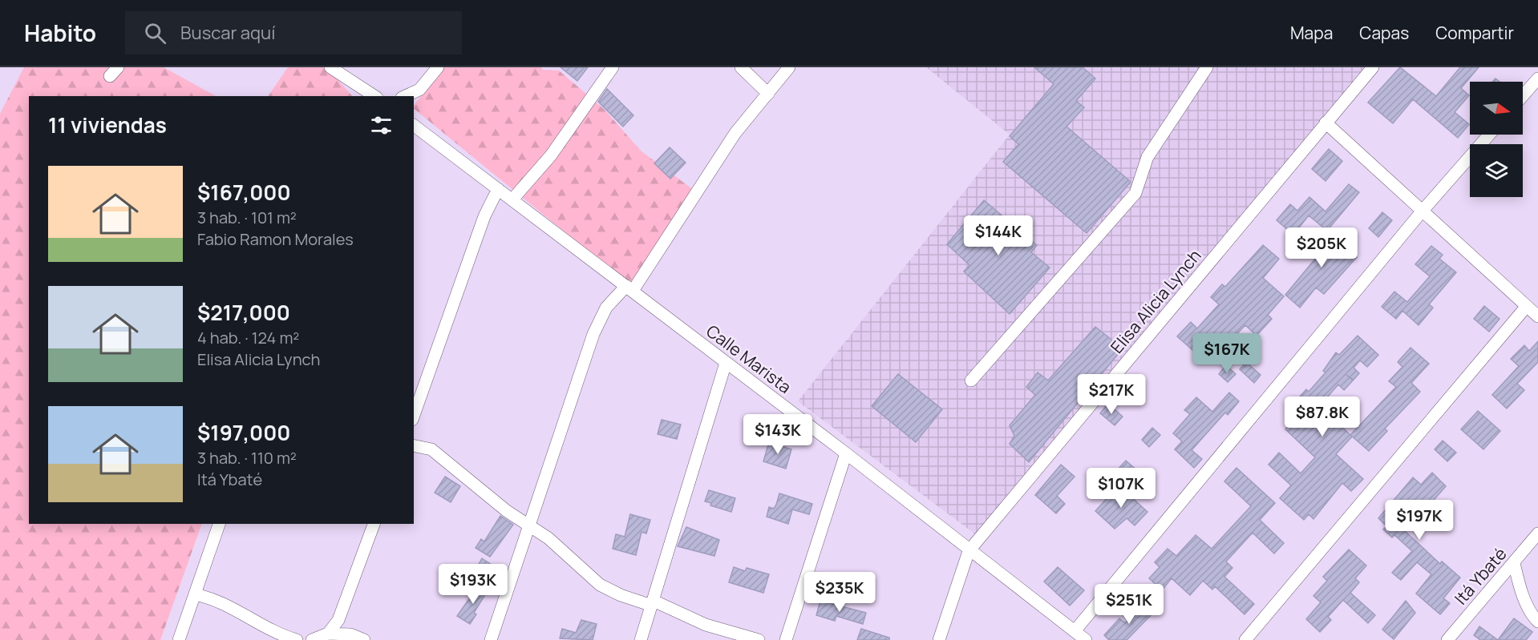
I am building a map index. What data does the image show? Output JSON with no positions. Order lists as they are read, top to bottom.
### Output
{
  "streets": {
    "street": ["Elisa Alicia Lynch", "Calle Marista", "Itá Ybaté"]
  },
  "crossings": [
    ["Elisa Alicia Lynch", "Calle Marista"]
  ],
  "north": "right",
  "page": {
    "header": "Habito",
    "search": "Buscar aquí",
    "nav": ["Mapa", "Capas", "Compartir"],
    "heading": "11 viviendas",
    "list": [
      {
        "name": "$167,000",
        "note": "3 hab. · 101 m² · Fabio Ramon Morales"
      },
      {
        "name": "$217,000",
        "note": "4 hab. · 124 m² · Elisa Alicia Lynch"
      },
      {
        "name": "$197,000",
        "note": "3 hab. · 110 m² · Itá Ybaté"
      }
    ],
    "price": [
      "$144K",
      "$205K",
      "$167K",
      "$217K",
      "$87.8K",
      "$143K",
      "$107K",
      "$197K",
      "$193K",
      "$235K",
      "$251K"
    ]
  }
}
